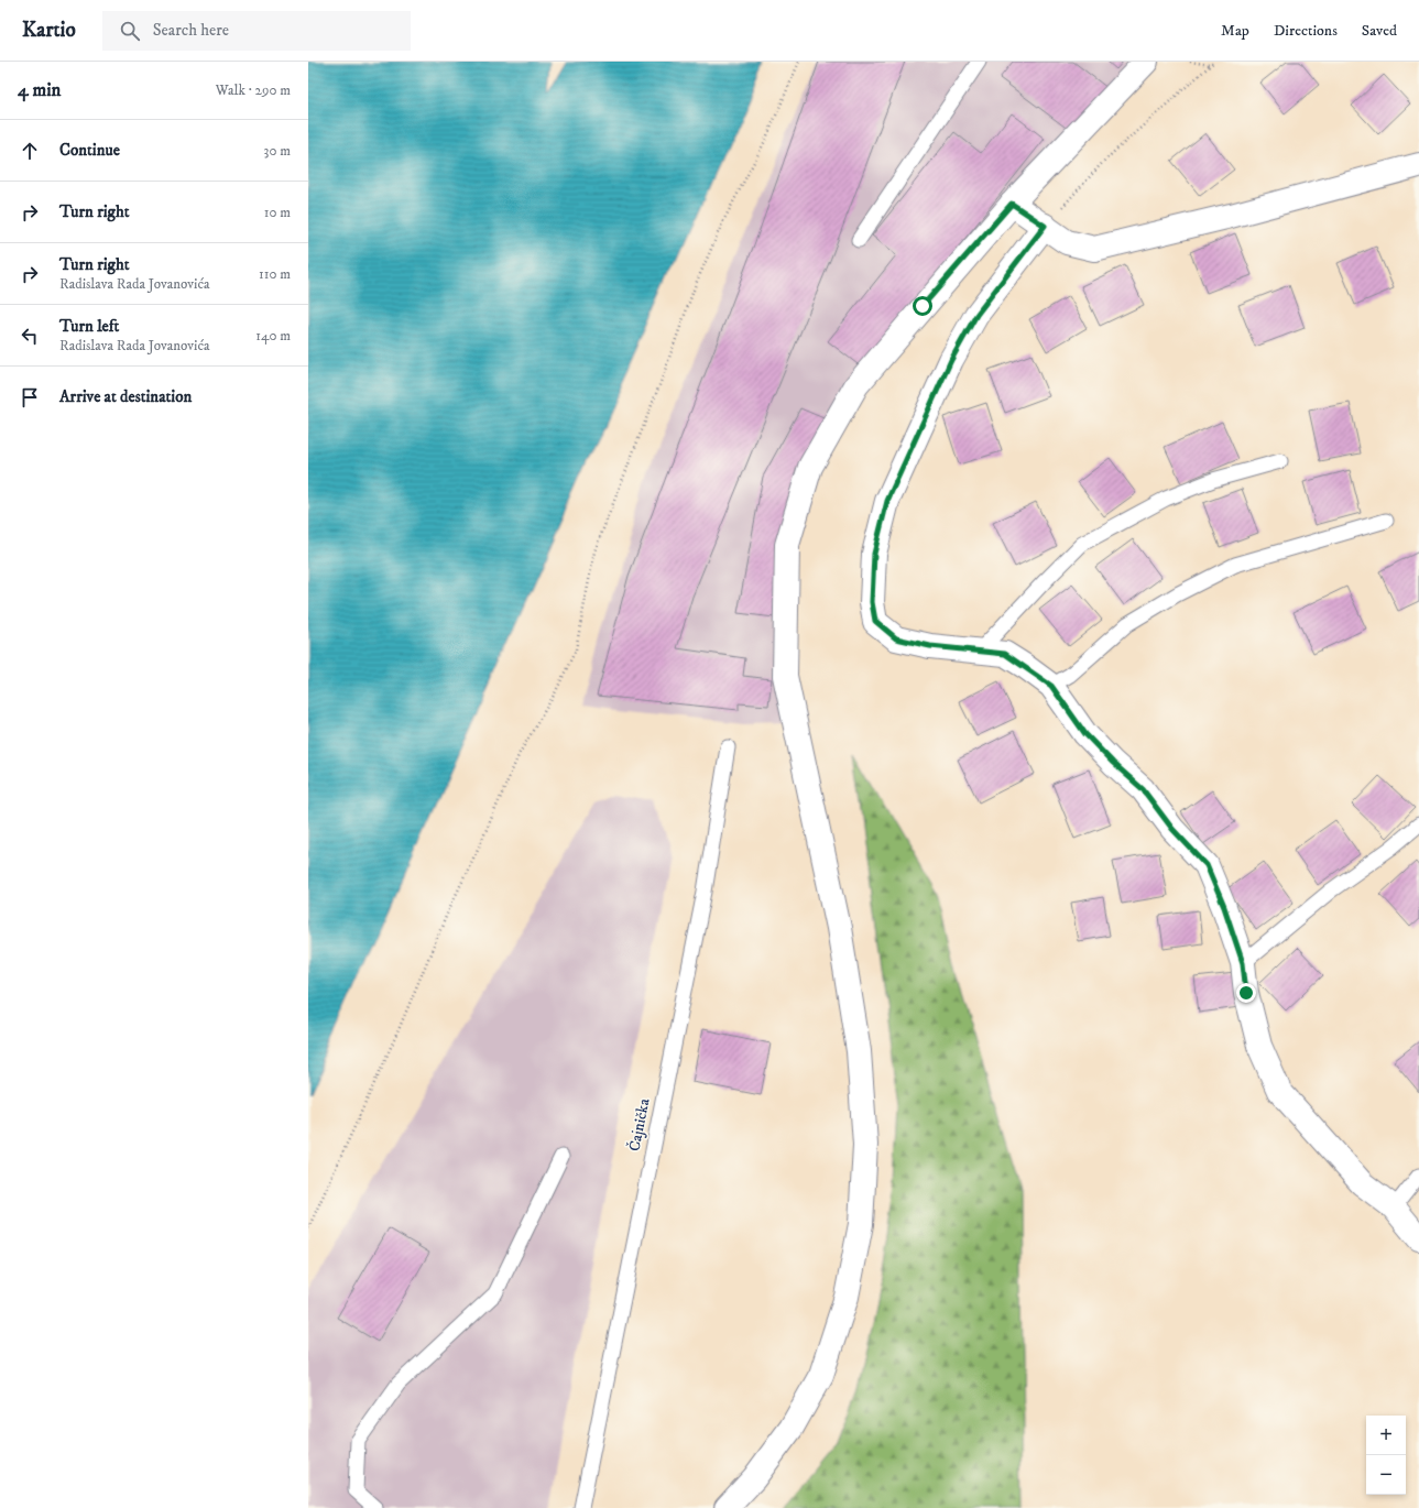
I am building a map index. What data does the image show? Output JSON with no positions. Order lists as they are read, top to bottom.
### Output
{
  "streets": {
    "lane": ["Čajnička"]
  },
  "page": {
    "header": "Kartio",
    "search": "Search here",
    "nav": ["Map", "Directions", "Saved"],
    "heading": ["4 min", "Walk · 290 m"],
    "list": [
      ["Continue", "30 m"],
      ["Turn right", "10 m"],
      ["Turn right", "Radislava Rada Jovanovića", "110 m"],
      ["Turn left", "Radislava Rada Jovanovića", "140 m"],
      "Arrive at destination"
    ],
    "map_buttons": ["+", "−"]
  }
}
